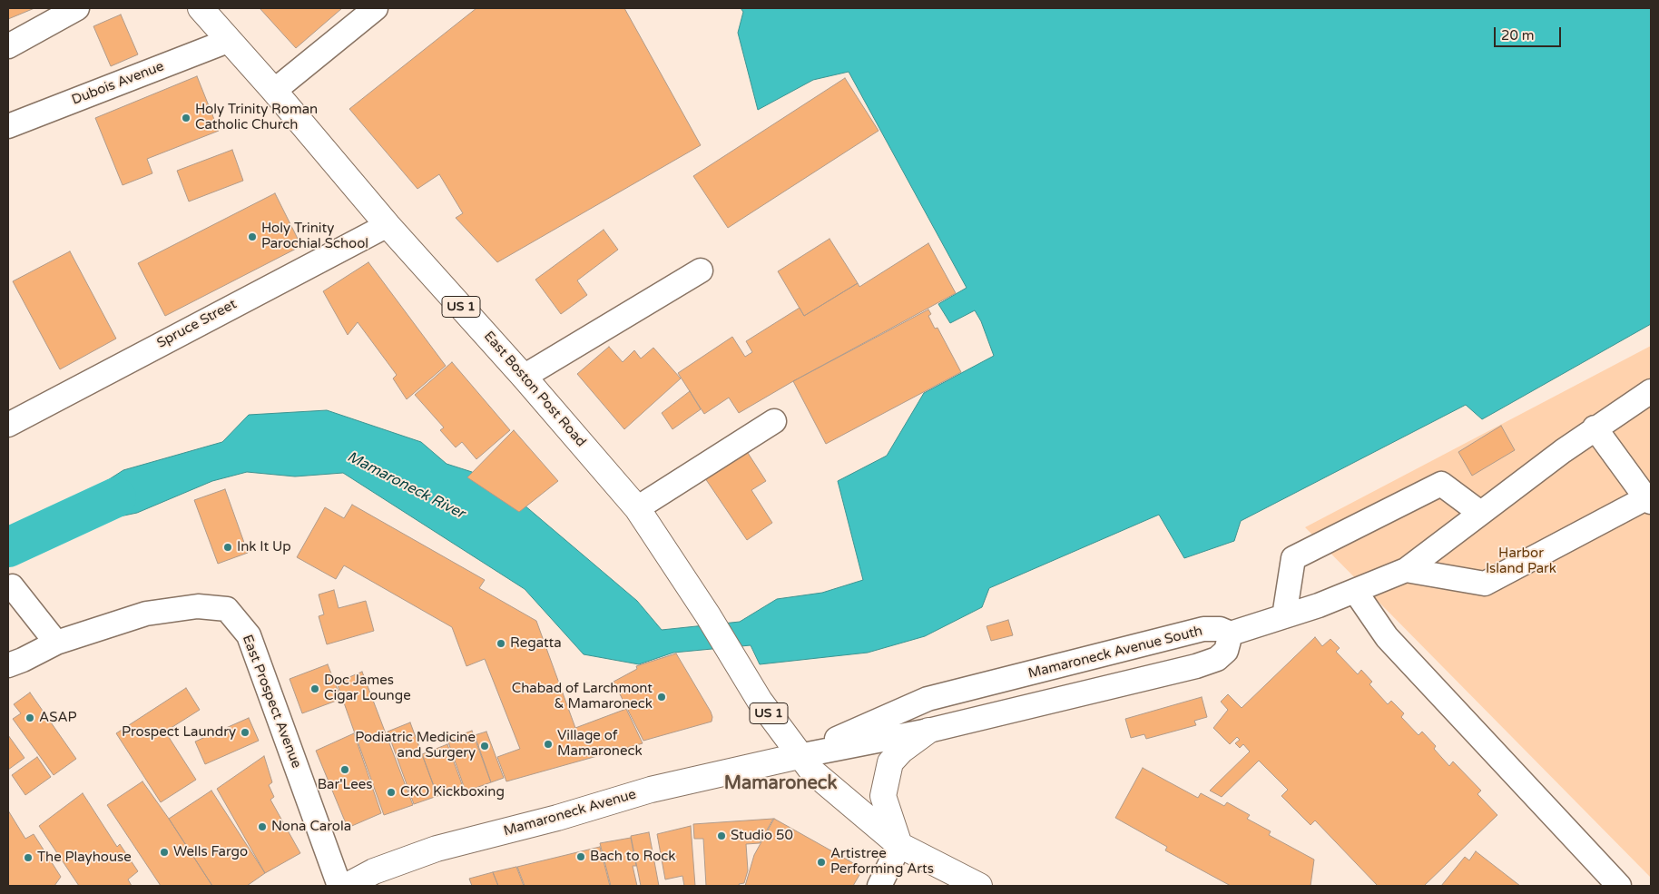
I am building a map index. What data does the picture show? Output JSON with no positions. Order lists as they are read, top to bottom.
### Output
{
  "streets": {
    "main road": ["US 1", "East Boston Post Road", "Mamaroneck Avenue"],
    "street": [
      "Dubois Avenue",
      "Spruce Street",
      "Mamaroneck Avenue South",
      "East Prospect Avenue"
    ]
  },
  "crossings": [
    ["Dubois Avenue", "East Boston Post Road"],
    ["US 1", "East Boston Post Road"],
    ["US 1", "Mamaroneck Avenue South"],
    ["US 1", "Mamaroneck Avenue"],
    ["Spruce Street", "East Boston Post Road"],
    ["East Boston Post Road", "Mamaroneck Avenue South"],
    ["East Boston Post Road", "Mamaroneck Avenue"],
    ["Mamaroneck Avenue South", "Mamaroneck Avenue"]
  ],
  "districts": ["Mamaroneck"],
  "water": ["Mamaroneck River"],
  "parks": ["Harbor Island Park"],
  "places": [
    "Holy Trinity Roman Catholic Church",
    "Holy Trinity Parochial School",
    "Ink It Up",
    "Regatta",
    "Doc James Cigar Lounge",
    "Chabad of Larchmont & Mamaroneck",
    "ASAP",
    "Prospect Laundry",
    "Village of Mamaroneck",
    "Podiatric Medicine and Surgery",
    "Bar'Lees",
    "CKO Kickboxing",
    "Nona Carola",
    "Studio 50",
    "Wells Fargo",
    "Bach to Rock",
    "The Playhouse",
    "Artistree Performing Arts"
  ],
  "scale_bar": "20 m"
}
